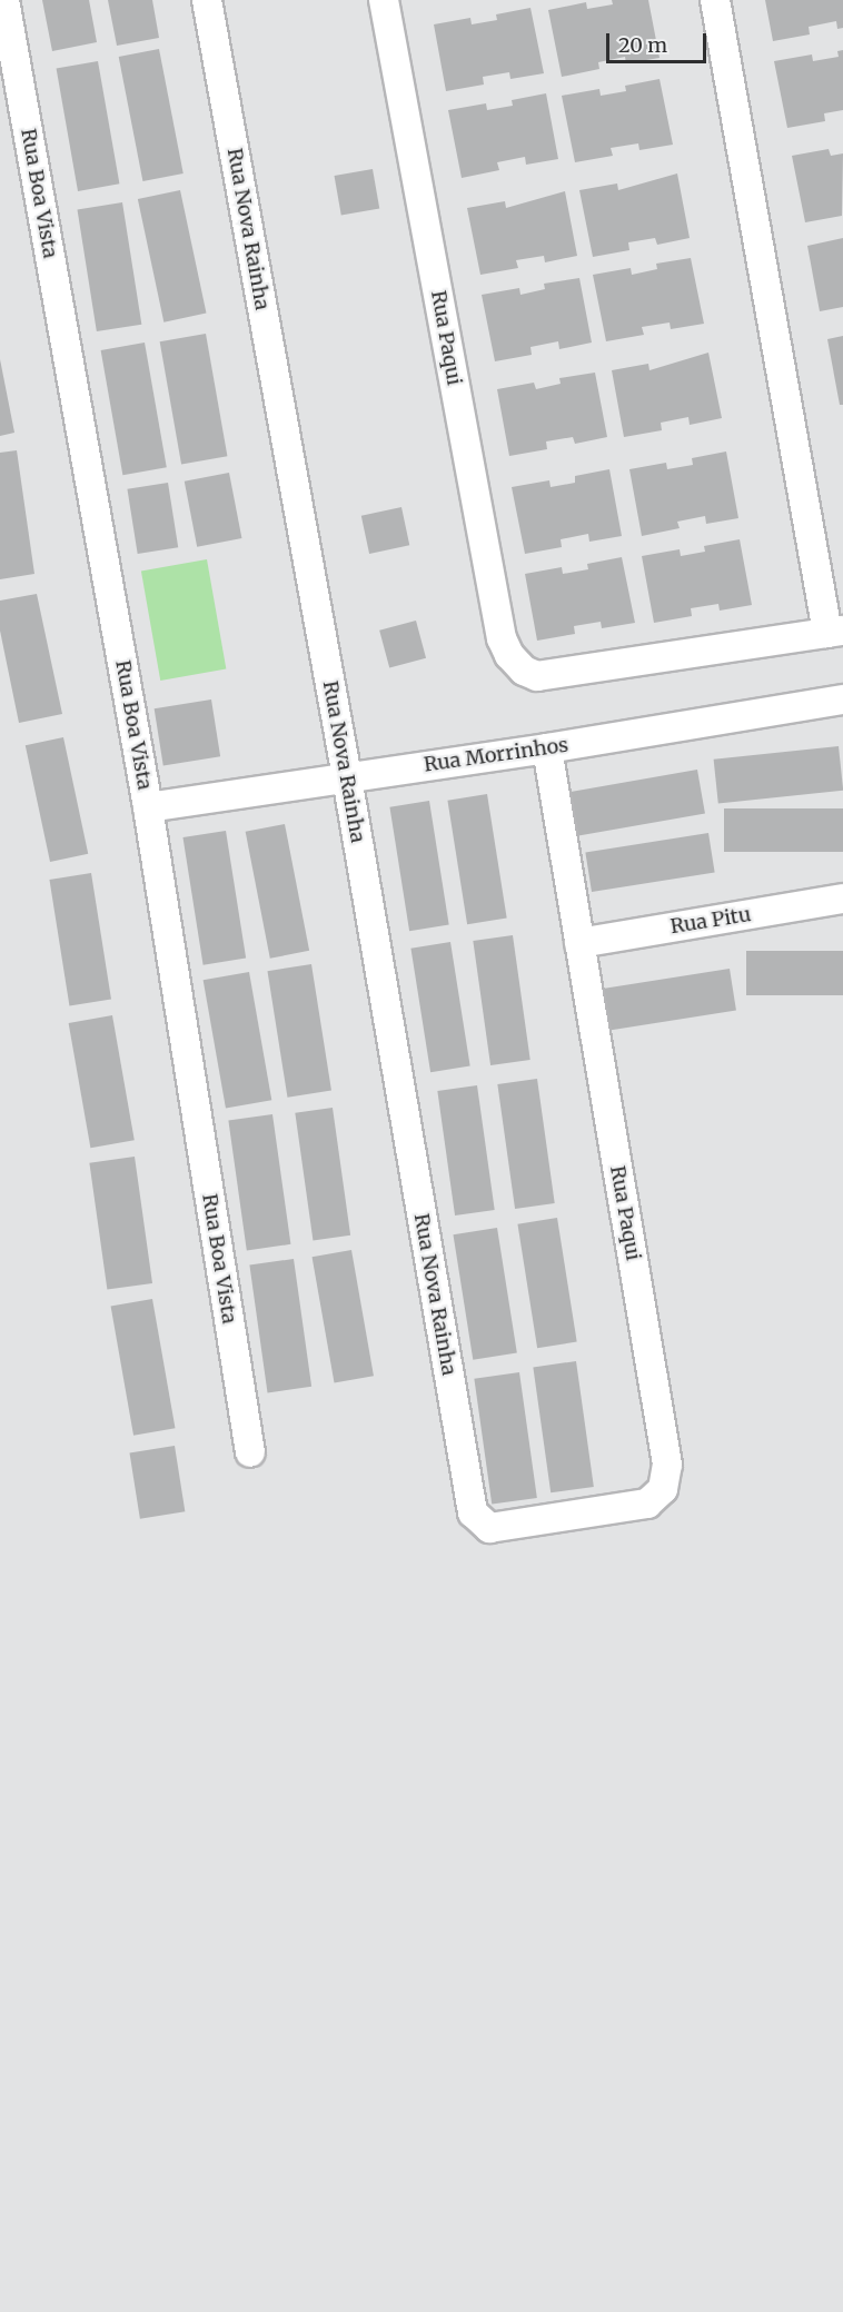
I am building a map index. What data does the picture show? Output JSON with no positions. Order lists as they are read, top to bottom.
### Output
{
  "streets": {
    "street": [
      "Rua Boa Vista",
      "Rua Nova Rainha",
      "Rua Paqui",
      "Rua Morrinhos",
      "Rua Pitu"
    ]
  },
  "crossings": [
    ["Rua Boa Vista", "Rua Morrinhos"],
    ["Rua Nova Rainha", "Rua Paqui"],
    ["Rua Nova Rainha", "Rua Morrinhos"],
    ["Rua Paqui", "Rua Morrinhos"],
    ["Rua Paqui", "Rua Pitu"]
  ],
  "scale_bar": "20 m"
}
